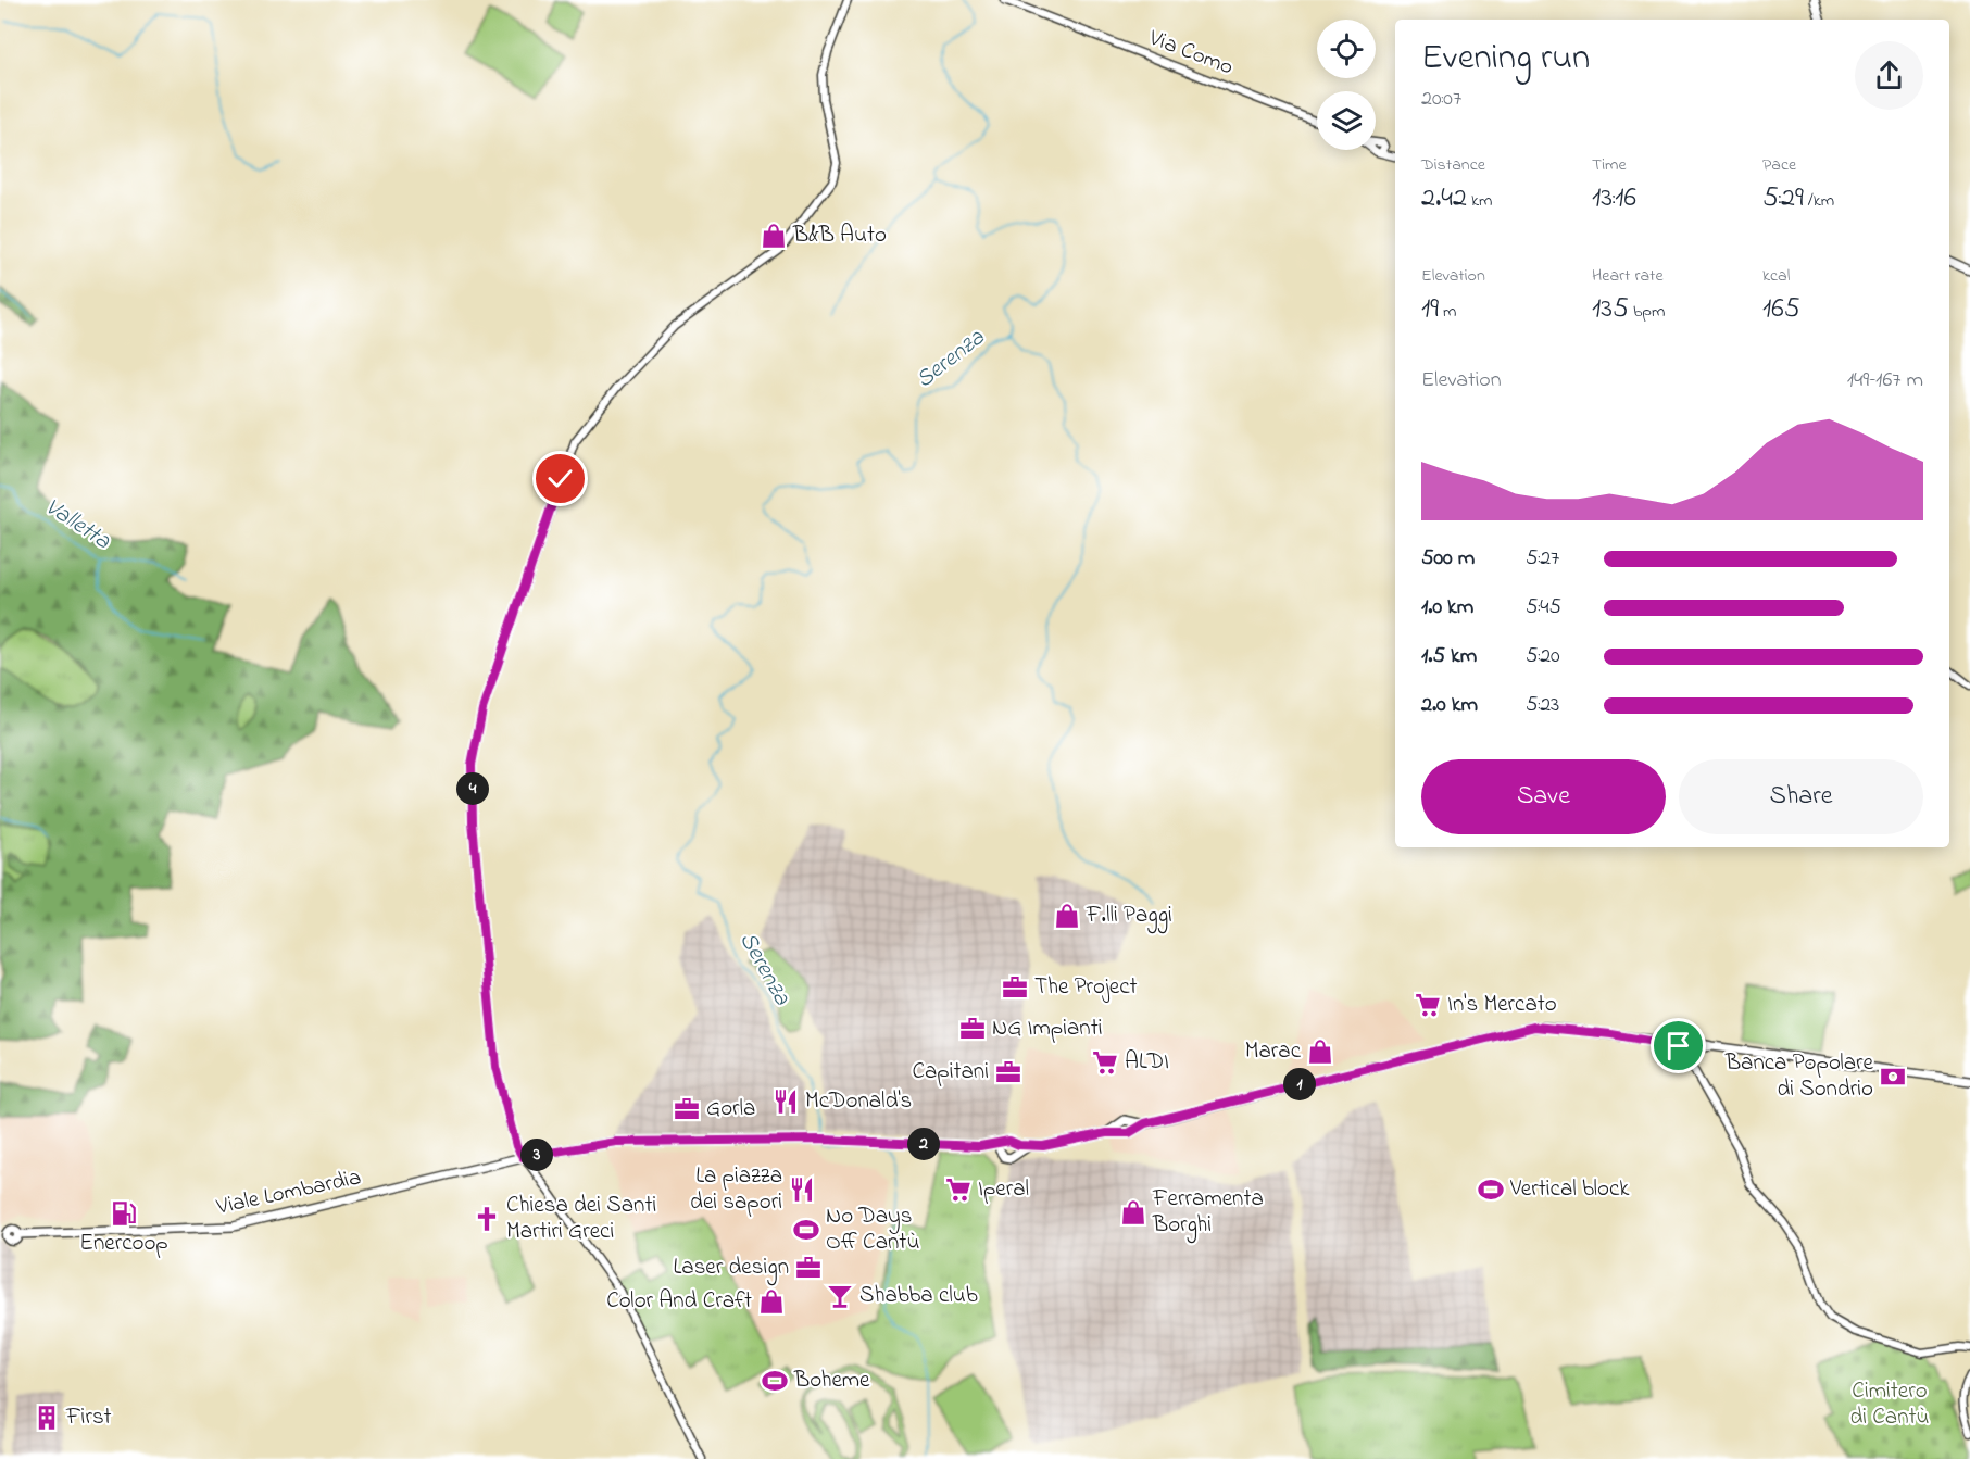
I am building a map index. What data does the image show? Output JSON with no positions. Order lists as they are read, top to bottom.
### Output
{
  "streets": {
    "main road": ["Viale Lombardia"],
    "street": ["Via Como"]
  },
  "water": ["Serenza", "Valletta"],
  "parks": ["Cimitero di Cantù"],
  "places": {
    "shop": [
      "B&B Auto",
      "F.lli Paggi",
      "Marac",
      "Ferramenta Borghi",
      "Color And Craft"
    ],
    "office": [
      "The Project",
      "NG Impianti",
      "Capitani",
      "Gorla",
      "Laser design"
    ],
    "supermarket": ["In's Mercato", "ALDI", "Iperal"],
    "bank": ["Banca Popolare di Sondrio"],
    "restaurant": ["McDonald's", "La piazza dei sapori"],
    "sports": ["Vertical block", "No Days Off Cantù", "Boheme"],
    "fuel station": ["Enercoop"],
    "church": ["Chiesa dei Santi Martiri Greci"],
    "bar": ["Shabba club"],
    "building": ["First"]
  },
  "page": {
    "heading": ["Evening run", "20:07"],
    "stats": [
      ["Distance", "2.42 km"],
      ["Time", "13:16"],
      ["Pace", "5:29 /km"],
      ["Elevation", "19 m"],
      ["Heart rate", "135 bpm"],
      ["kcal", "165"]
    ],
    "chart": ["Elevation", "149–167 m"],
    "list": [
      {
        "name": "500 m",
        "note": "5:27"
      },
      {
        "name": "1.0 km",
        "note": "5:45"
      },
      {
        "name": "1.5 km",
        "note": "5:20"
      },
      {
        "name": "2.0 km",
        "note": "5:23"
      }
    ],
    "buttons": ["Save", "Share"],
    "pins": [
      "4",
      "1",
      "2",
      "3"
    ]
  }
}
